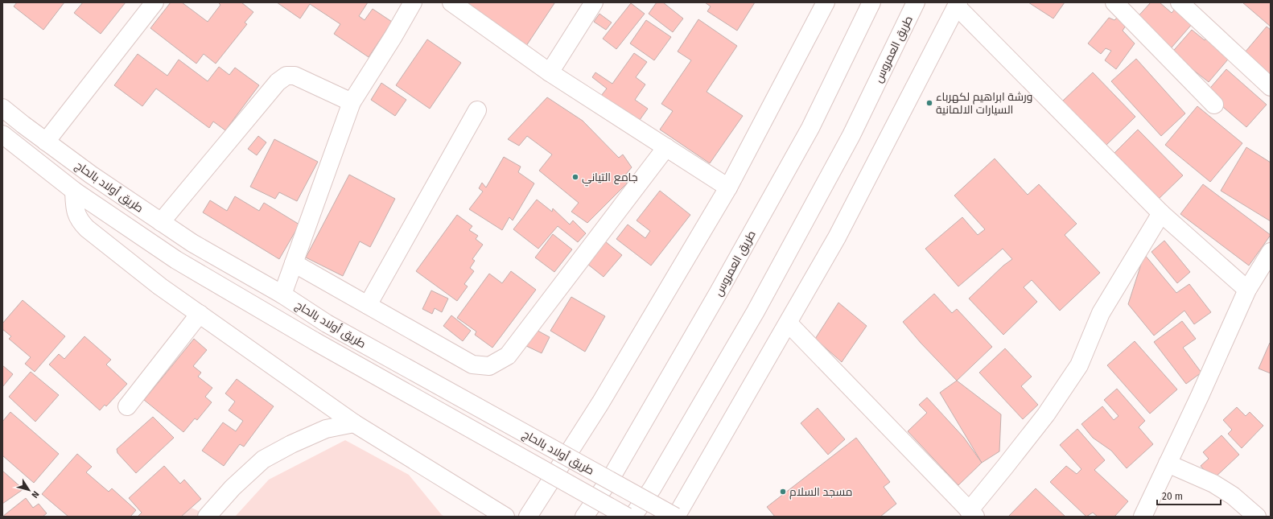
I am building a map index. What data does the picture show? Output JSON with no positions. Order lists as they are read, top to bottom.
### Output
{
  "streets": {
    "street": ["طريق العمروس", "طريق أولاد بالحاج"]
  },
  "places": ["ورشة ابراهيم لكهرباء السيارات الالمانية", "جامع التياني", "مسجد السلام"],
  "scale_bar": "20 m",
  "north": "bottom right"
}
